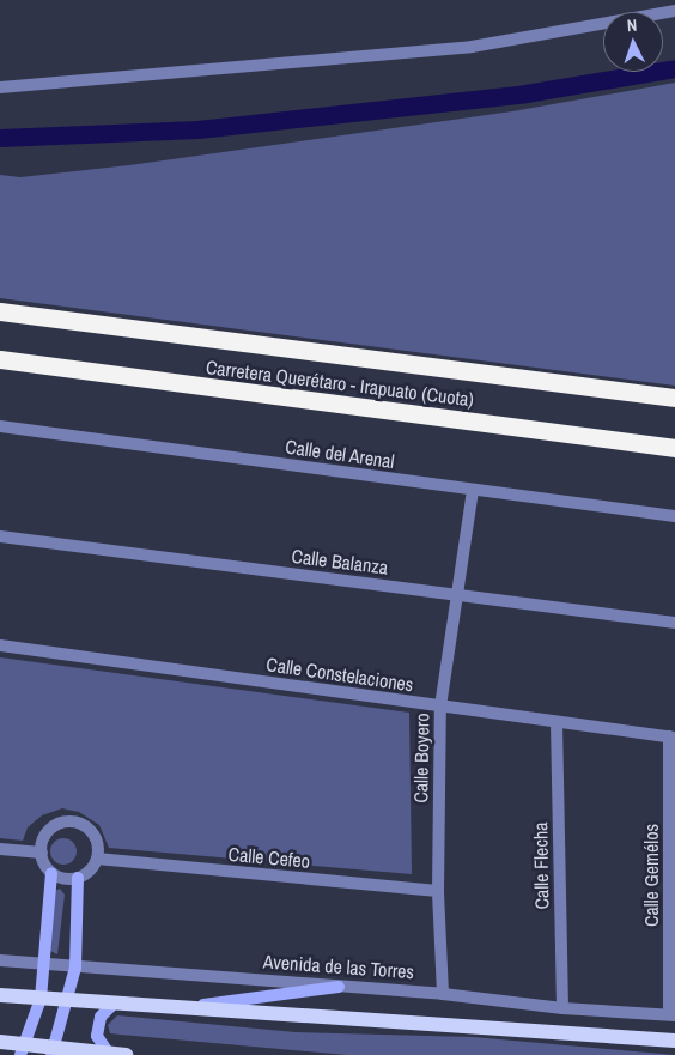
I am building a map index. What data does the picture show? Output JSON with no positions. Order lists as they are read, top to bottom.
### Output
{
  "streets": {
    "highway": ["Carretera Querétaro - Irapuato (Cuota)"],
    "street": [
      "Calle del Arenal",
      "Calle Balanza",
      "Calle Constelaciones",
      "Calle Boyero",
      "Calle Cefeo",
      "Calle Flecha",
      "Calle Gemélos",
      "Avenida de las Torres"
    ]
  },
  "crossings": [
    ["Calle del Arenal", "Calle Boyero"],
    ["Calle Balanza", "Calle Boyero"],
    ["Calle Constelaciones", "Calle Boyero"],
    ["Calle Constelaciones", "Calle Flecha"],
    ["Calle Constelaciones", "Calle Gemélos"],
    ["Calle Boyero", "Calle Cefeo"],
    ["Calle Boyero", "Avenida de las Torres"],
    ["Calle Flecha", "Avenida de las Torres"],
    ["Calle Gemélos", "Avenida de las Torres"]
  ],
  "north": "top"
}
